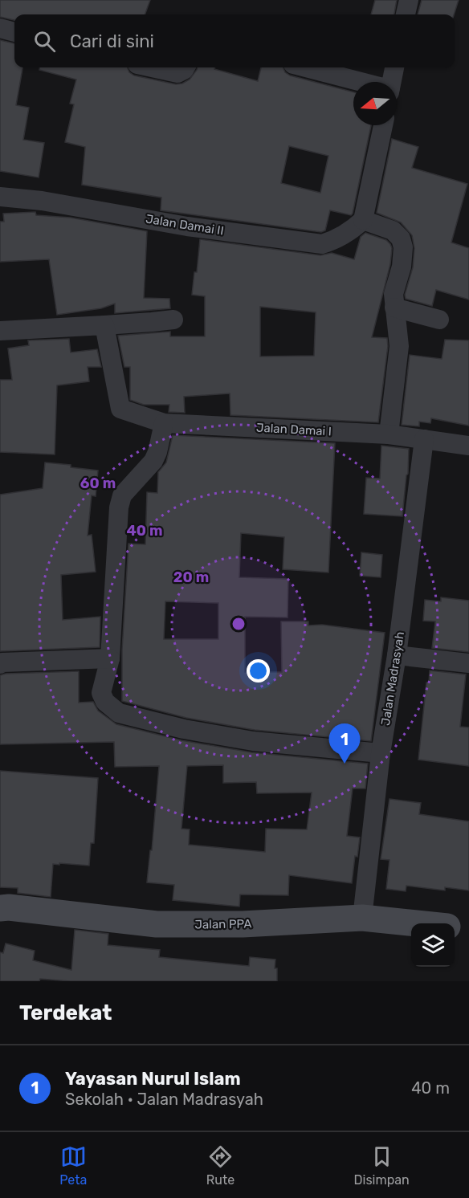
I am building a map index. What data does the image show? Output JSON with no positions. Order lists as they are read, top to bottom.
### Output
{
  "streets": {
    "street": [
      "Jalan Damai II",
      "Jalan Damai I",
      "Jalan Madrasyah",
      "Jalan PPA"
    ]
  },
  "crossings": [
    ["Jalan Damai I", "Jalan Madrasyah"],
    ["Jalan Madrasyah", "Jalan PPA"]
  ],
  "north": "left",
  "page": {
    "search": "Cari di sini",
    "pins": "1",
    "heading": "Terdekat",
    "list": [
      {
        "mark": "1",
        "name": "Yayasan Nurul Islam",
        "note": "Sekolah · Jalan Madrasyah",
        "value": "40 m"
      }
    ],
    "nav": ["Peta", "Rute", "Disimpan"]
  },
  "rings": ["60 m", "40 m", "20 m"]
}
